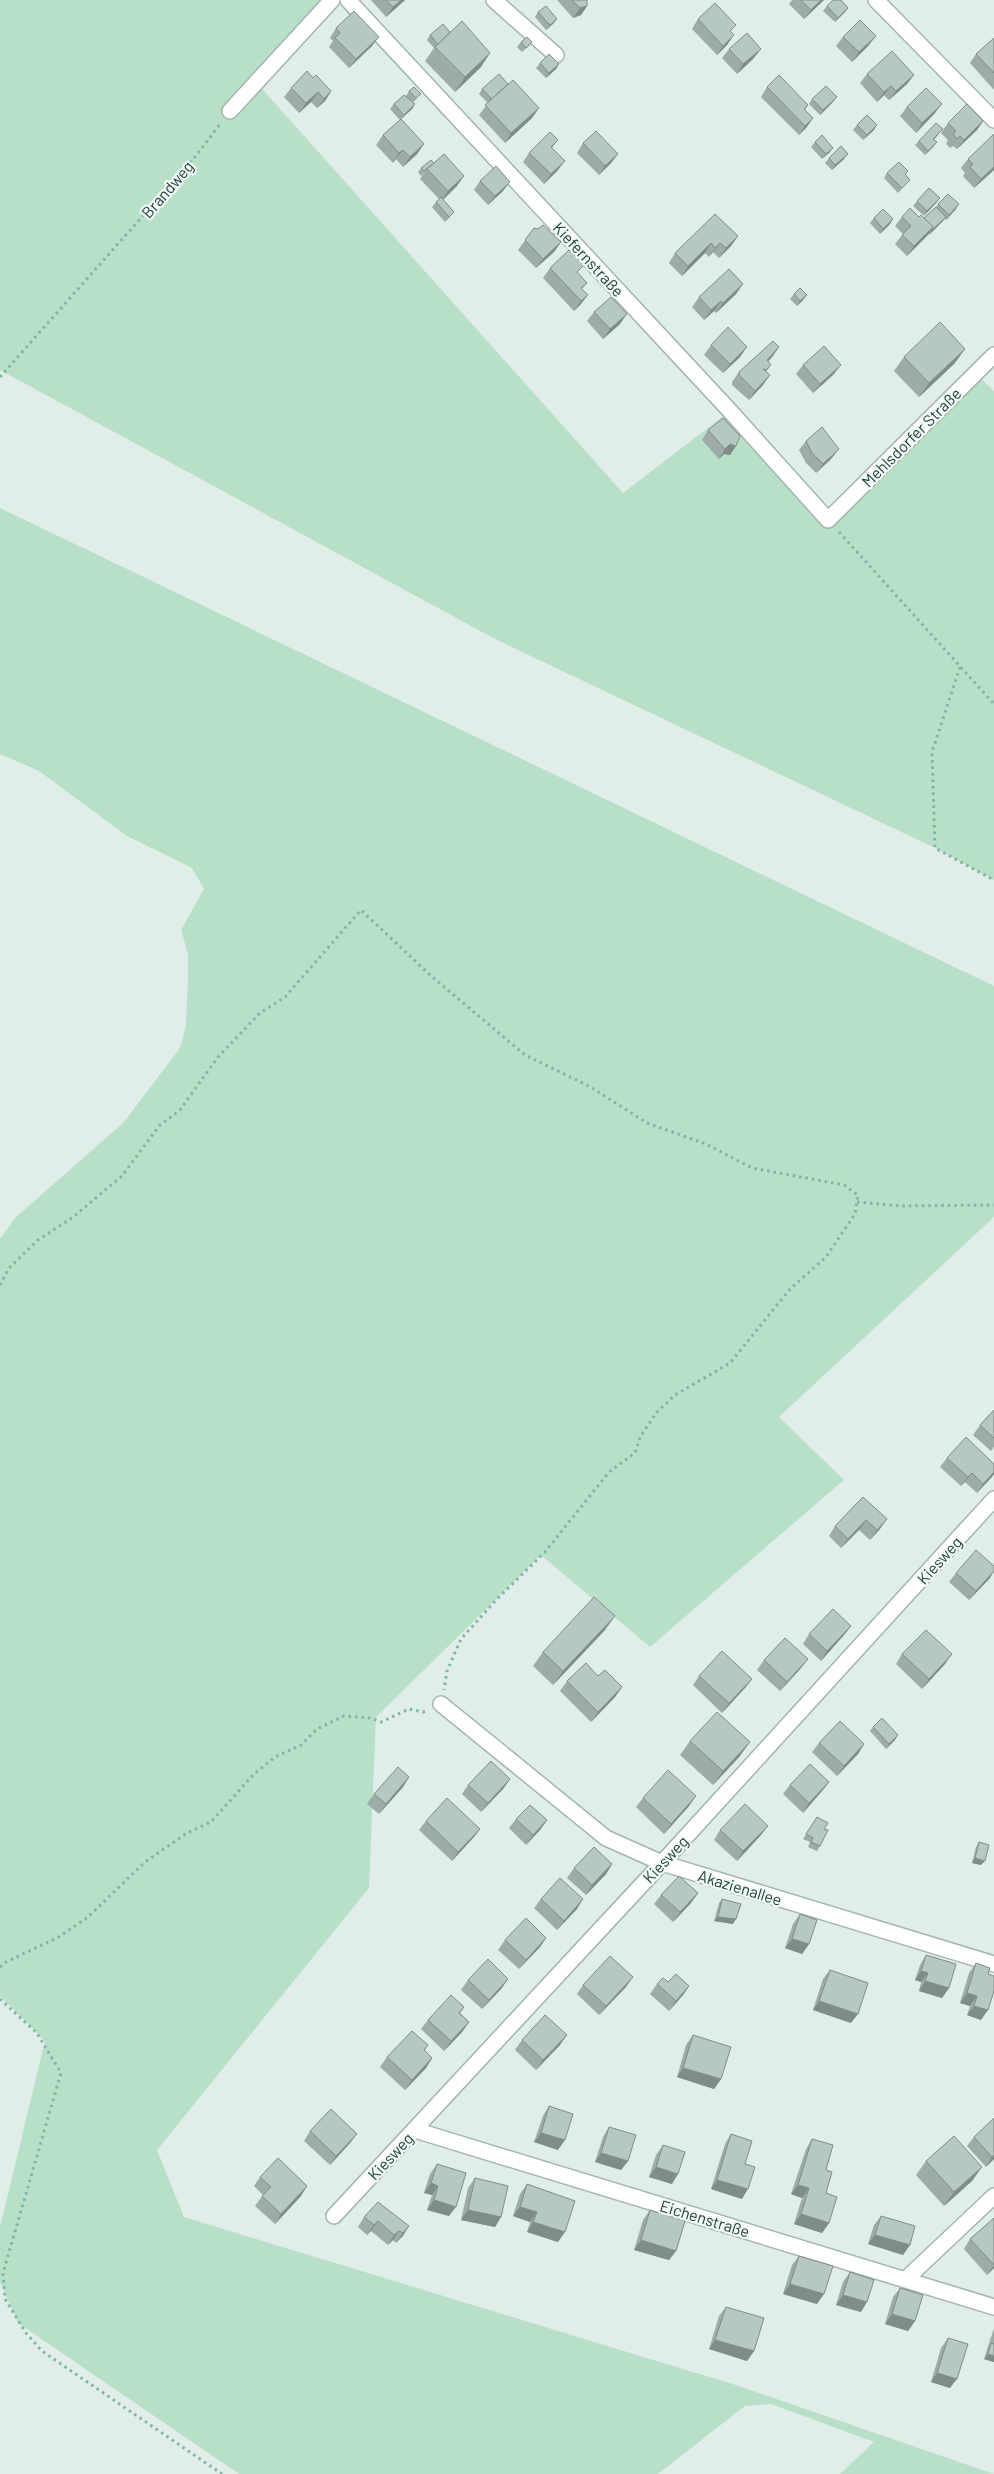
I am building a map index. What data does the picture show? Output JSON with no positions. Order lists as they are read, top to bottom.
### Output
{
  "streets": {
    "street": [
      "Kiefernstraße",
      "Mehlsdorfer Straße",
      "Kiesweg",
      "Akazienallee",
      "Eichenstraße"
    ],
    "path": ["Brandweg"]
  },
  "crossings": [
    ["Kiefernstraße", "Mehlsdorfer Straße"],
    ["Kiesweg", "Akazienallee"],
    ["Kiesweg", "Eichenstraße"]
  ]
}
